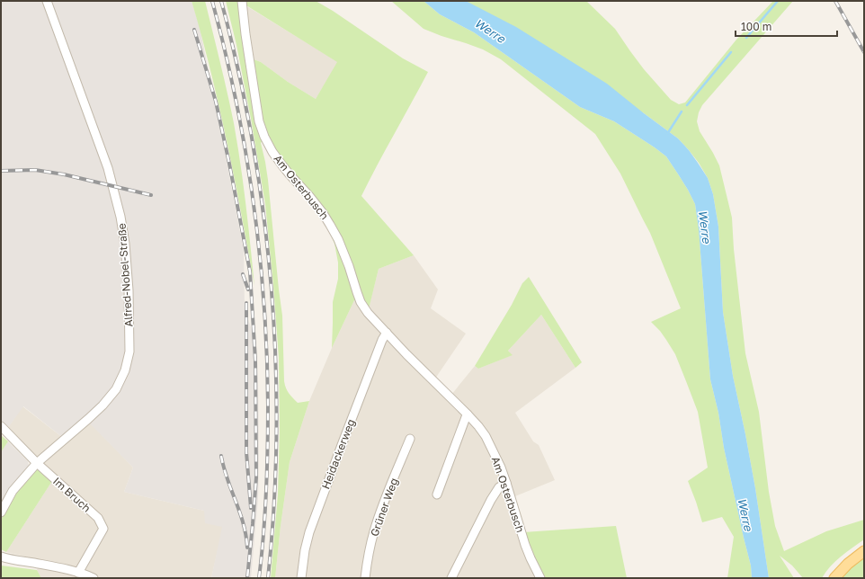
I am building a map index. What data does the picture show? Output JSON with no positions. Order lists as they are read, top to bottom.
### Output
{
  "streets": {
    "street": [
      "Am Osterbusch",
      "Alfred-Nobel-Straße",
      "Heidackerweg",
      "Im Bruch",
      "Grüner Weg"
    ]
  },
  "crossings": [
    ["Am Osterbusch", "Heidackerweg"],
    ["Alfred-Nobel-Straße", "Im Bruch"]
  ],
  "water": ["Werre"],
  "scale_bar": "100 m"
}
